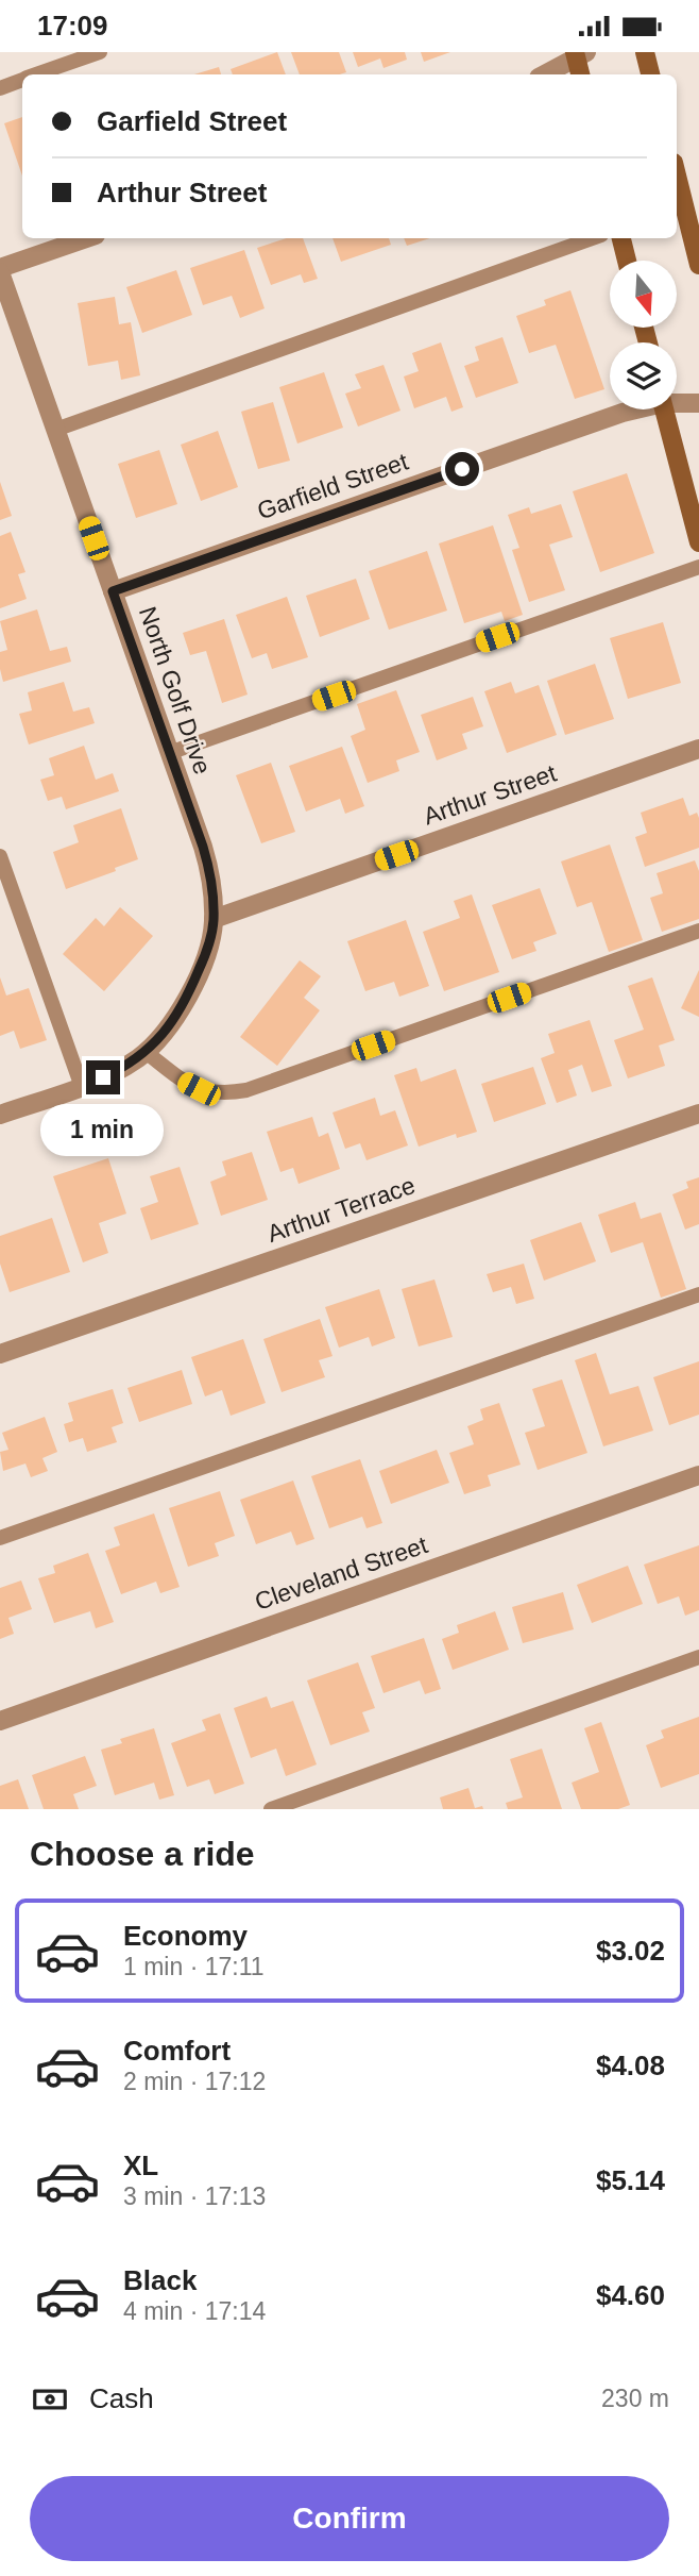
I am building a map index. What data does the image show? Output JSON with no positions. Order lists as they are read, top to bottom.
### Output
{
  "streets": {
    "street": [
      "Garfield Street",
      "North Golf Drive",
      "Arthur Street",
      "Arthur Terrace",
      "Cleveland Street"
    ]
  },
  "crossings": [
    ["Garfield Street", "North Golf Drive"],
    ["North Golf Drive", "Arthur Street"]
  ],
  "north": "bottom",
  "page": {
    "status": "17:09",
    "banner": ["Garfield Street", "Arthur Street"],
    "bubble": "1 min",
    "heading": "Choose a ride",
    "list": [
      {
        "name": "Economy",
        "note": "1 min · 17:11",
        "value": "$3.02"
      },
      {
        "name": "Comfort",
        "note": "2 min · 17:12",
        "value": "$4.08"
      },
      {
        "name": "XL",
        "note": "3 min · 17:13",
        "value": "$5.14"
      },
      {
        "name": "Black",
        "note": "4 min · 17:14",
        "value": "$4.60"
      }
    ],
    "pay": ["Cash", "230 m"],
    "buttons": "Confirm"
  }
}
